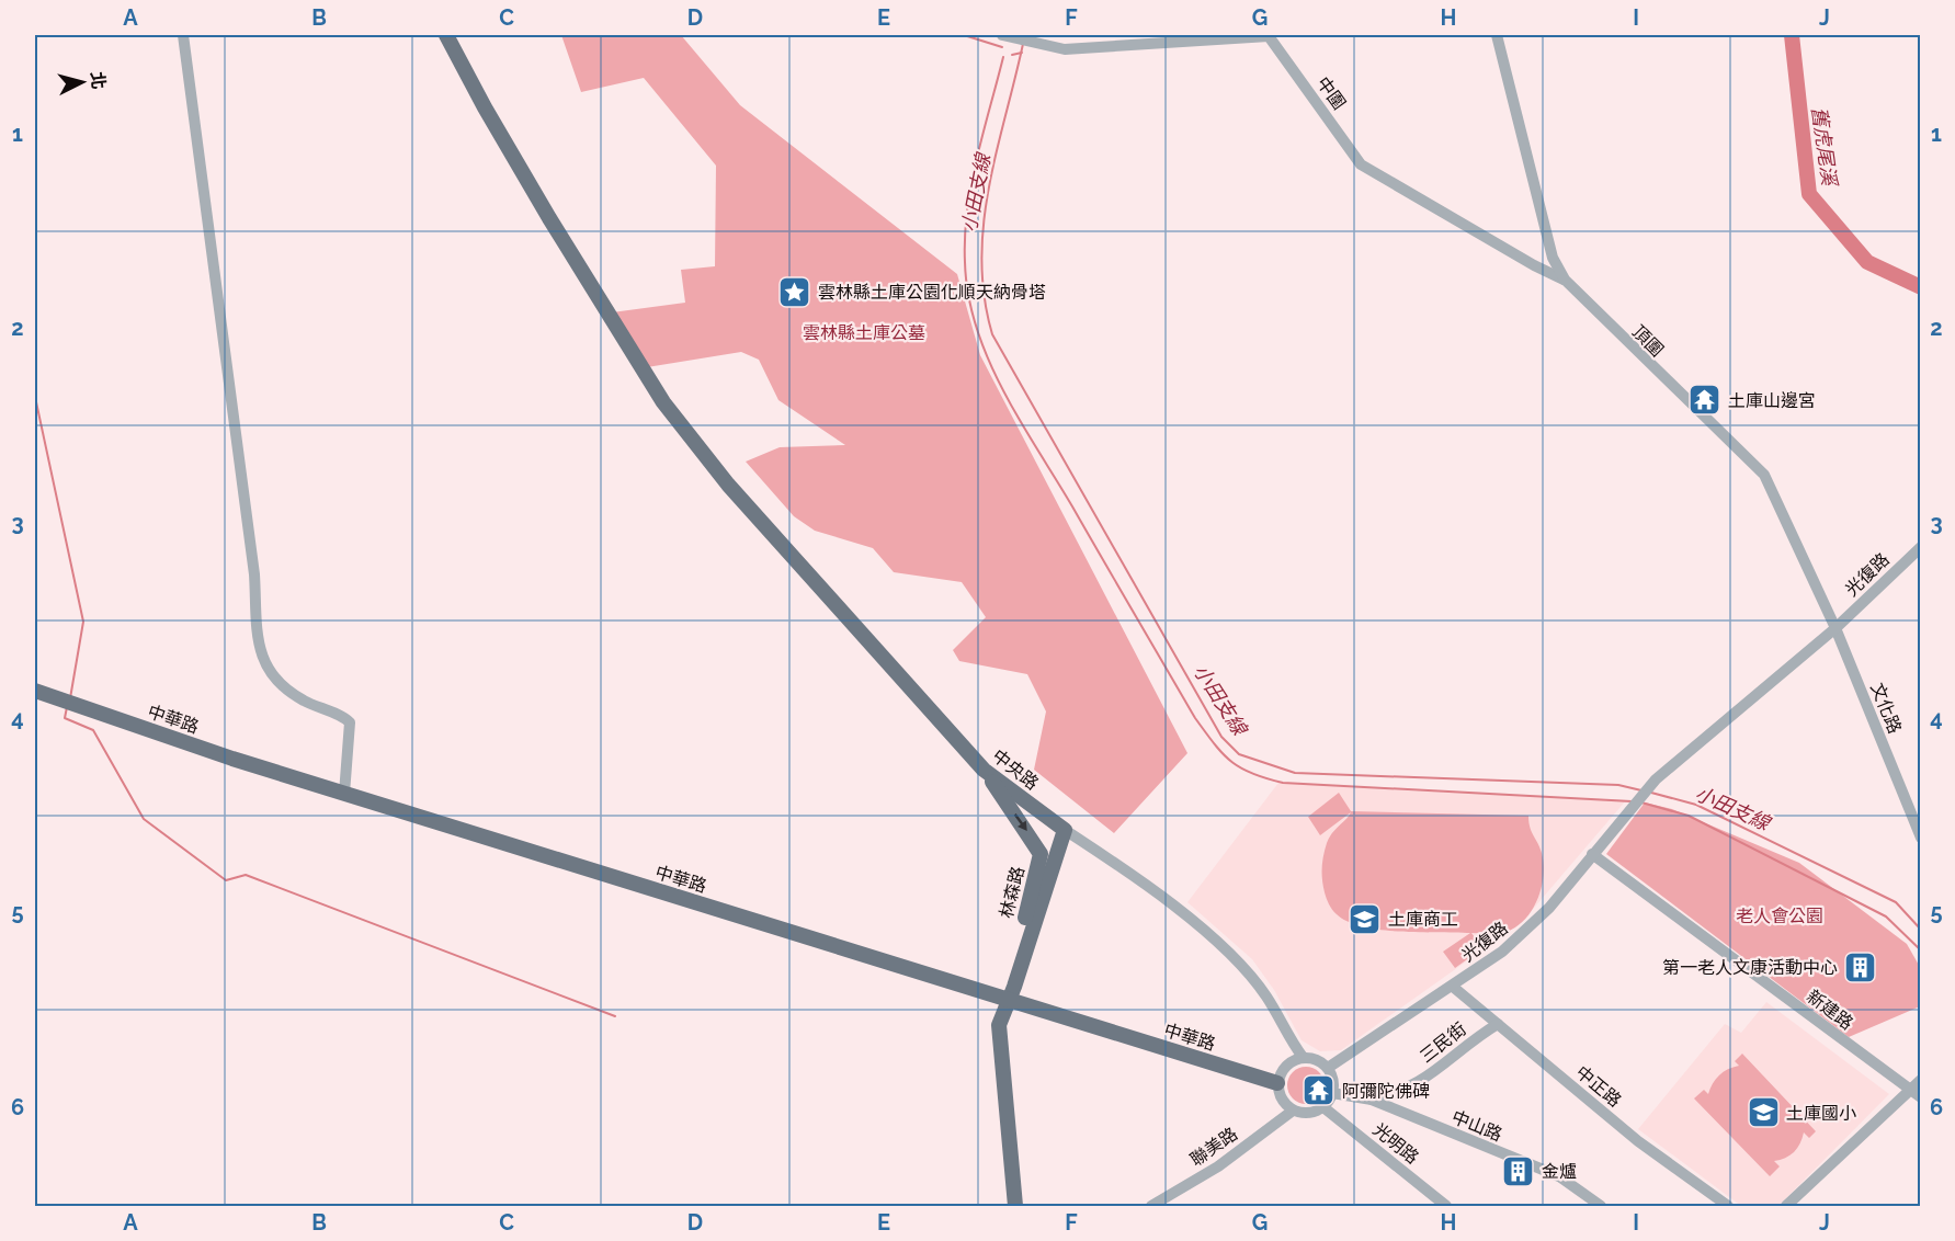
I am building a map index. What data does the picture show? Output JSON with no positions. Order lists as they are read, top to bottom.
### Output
{
  "streets": {
    "main road": ["中華路", "中央路", "林森路"],
    "street": [
      "中圍",
      "頂圍",
      "光復路",
      "文化路",
      "新建路",
      "三民街",
      "中正路",
      "中山路",
      "光明路",
      "聯美路"
    ]
  },
  "crossings": [
    ["中圍", "頂圍"],
    ["頂圍", "光復路"],
    ["頂圍", "文化路"],
    ["光復路", "文化路"],
    ["光復路", "中華路"],
    ["光復路", "中央路"],
    ["光復路", "新建路"],
    ["光復路", "中正路"],
    ["光復路", "中山路"],
    ["光復路", "光明路"],
    ["光復路", "聯美路"],
    ["中華路", "中央路"],
    ["中華路", "林森路"],
    ["中華路", "中山路"],
    ["中華路", "光明路"],
    ["中華路", "聯美路"],
    ["中央路", "林森路"],
    ["中央路", "中山路"],
    ["中央路", "光明路"],
    ["中央路", "聯美路"],
    ["三民街", "中正路"],
    ["三民街", "中山路"],
    ["中山路", "光明路"],
    ["中山路", "聯美路"],
    ["光明路", "聯美路"]
  ],
  "water": ["舊虎尾溪", "小田支線"],
  "parks": ["雲林縣土庫公墓", "老人會公園"],
  "places": {
    "place": ["雲林縣土庫公園化順天納骨塔"],
    "temple": ["土庫山邊宮", "阿彌陀佛碑"],
    "school or university": ["土庫商工", "土庫國小"],
    "building": ["第一老人文康活動中心", "金爐"]
  },
  "north": "right",
  "grid": {
    "columns": [
      "A",
      "B",
      "C",
      "D",
      "E",
      "F",
      "G",
      "H",
      "I",
      "J"
    ],
    "rows": [
      "1",
      "2",
      "3",
      "4",
      "5",
      "6"
    ]
  }
}
